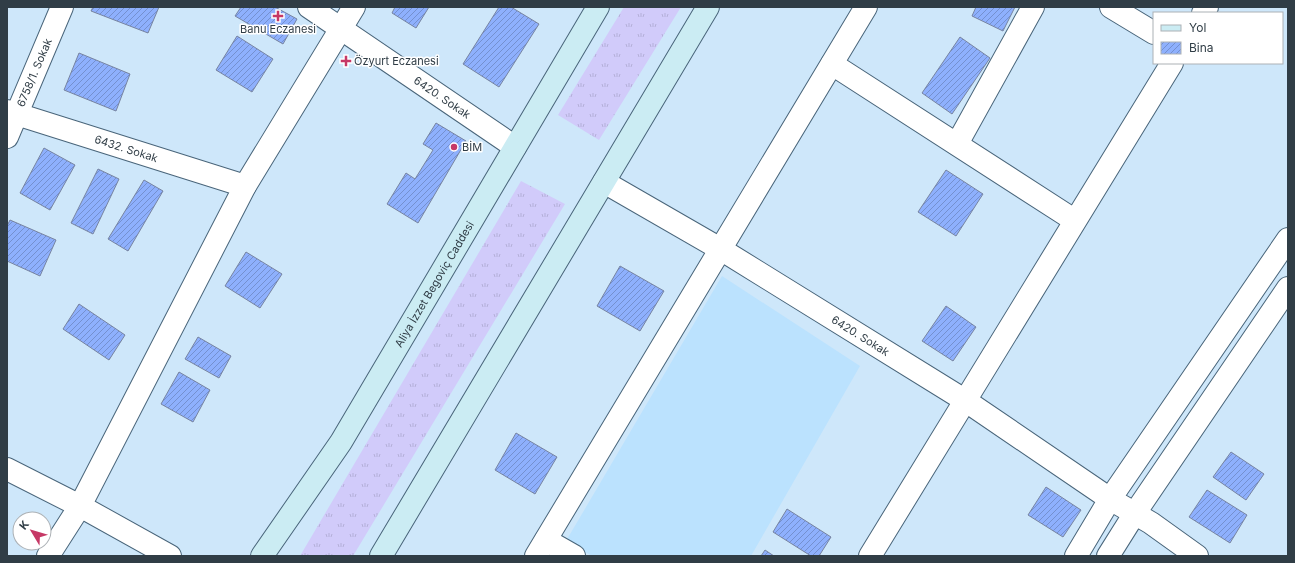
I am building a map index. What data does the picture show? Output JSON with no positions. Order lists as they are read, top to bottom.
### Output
{
  "streets": {
    "main road": ["Aliya İzzet Begoviç Caddesi"],
    "street": ["6758/1. Sokak", "6420. Sokak", "6432. Sokak"]
  },
  "crossings": [
    ["6758/1. Sokak", "6432. Sokak"],
    ["6420. Sokak", "Aliya İzzet Begoviç Caddesi"]
  ],
  "places": {
    "health": ["Banu Eczanesi", "Özyurt Eczanesi"],
    "other": ["BİM"]
  },
  "legend": ["Yol", "Bina"],
  "north": "top left"
}
